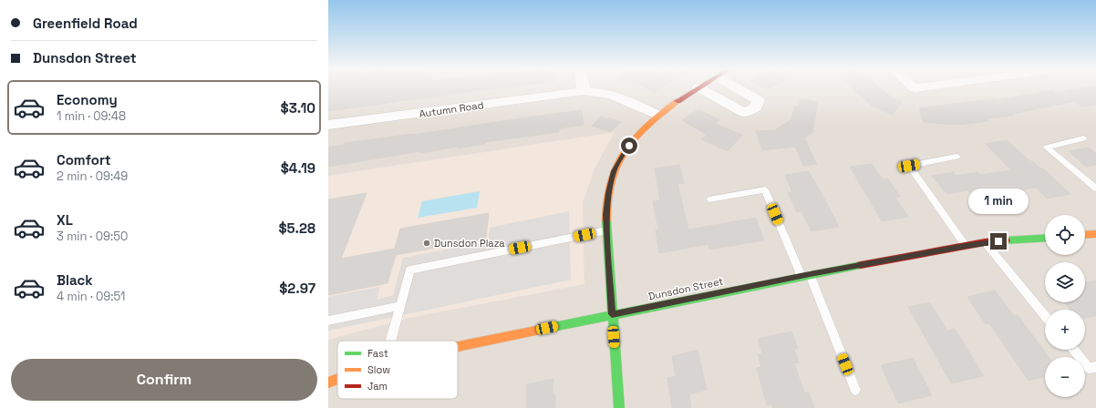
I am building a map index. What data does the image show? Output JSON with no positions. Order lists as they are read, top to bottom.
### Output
{
  "streets": {
    "main road": ["Dunsdon Street"],
    "street": ["Autumn Road"]
  },
  "places": ["Dunsdon Plaza"],
  "legend": ["Fast", "Slow", "Jam"],
  "page": {
    "banner": ["Greenfield Road", "Dunsdon Street"],
    "list": [
      {
        "name": "Economy",
        "note": "1 min · 09:48",
        "value": "$3.10"
      },
      {
        "name": "Comfort",
        "note": "2 min · 09:49",
        "value": "$4.19"
      },
      {
        "name": "XL",
        "note": "3 min · 09:50",
        "value": "$5.28"
      },
      {
        "name": "Black",
        "note": "4 min · 09:51",
        "value": "$2.97"
      }
    ],
    "bubble": "1 min",
    "map_buttons": ["+", "−"],
    "buttons": "Confirm"
  }
}
